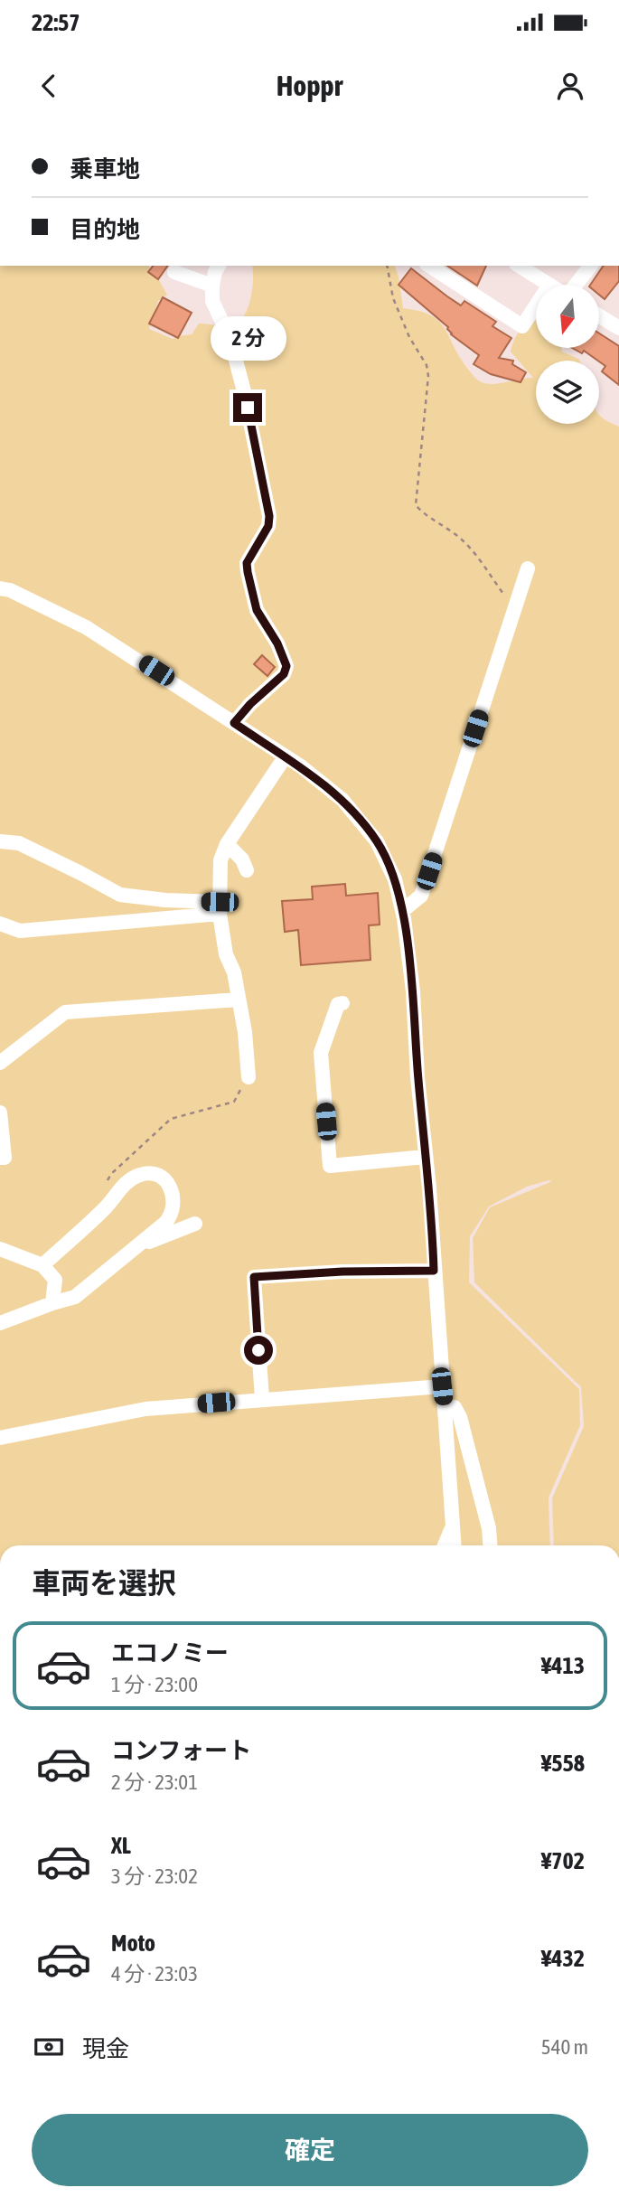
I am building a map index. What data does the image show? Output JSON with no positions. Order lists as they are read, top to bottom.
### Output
{
  "north": "bottom",
  "page": {
    "status": "22:57",
    "header": "Hoppr",
    "banner": ["乗車地", "目的地"],
    "bubble": "2 分",
    "heading": "車両を選択",
    "list": [
      {
        "name": "エコノミー",
        "note": "1 分 · 23:00",
        "value": "¥413"
      },
      {
        "name": "コンフォート",
        "note": "2 分 · 23:01",
        "value": "¥558"
      },
      {
        "name": "XL",
        "note": "3 分 · 23:02",
        "value": "¥702"
      },
      {
        "name": "Moto",
        "note": "4 分 · 23:03",
        "value": "¥432"
      }
    ],
    "pay": ["現金", "540 m"],
    "buttons": "確定"
  }
}
